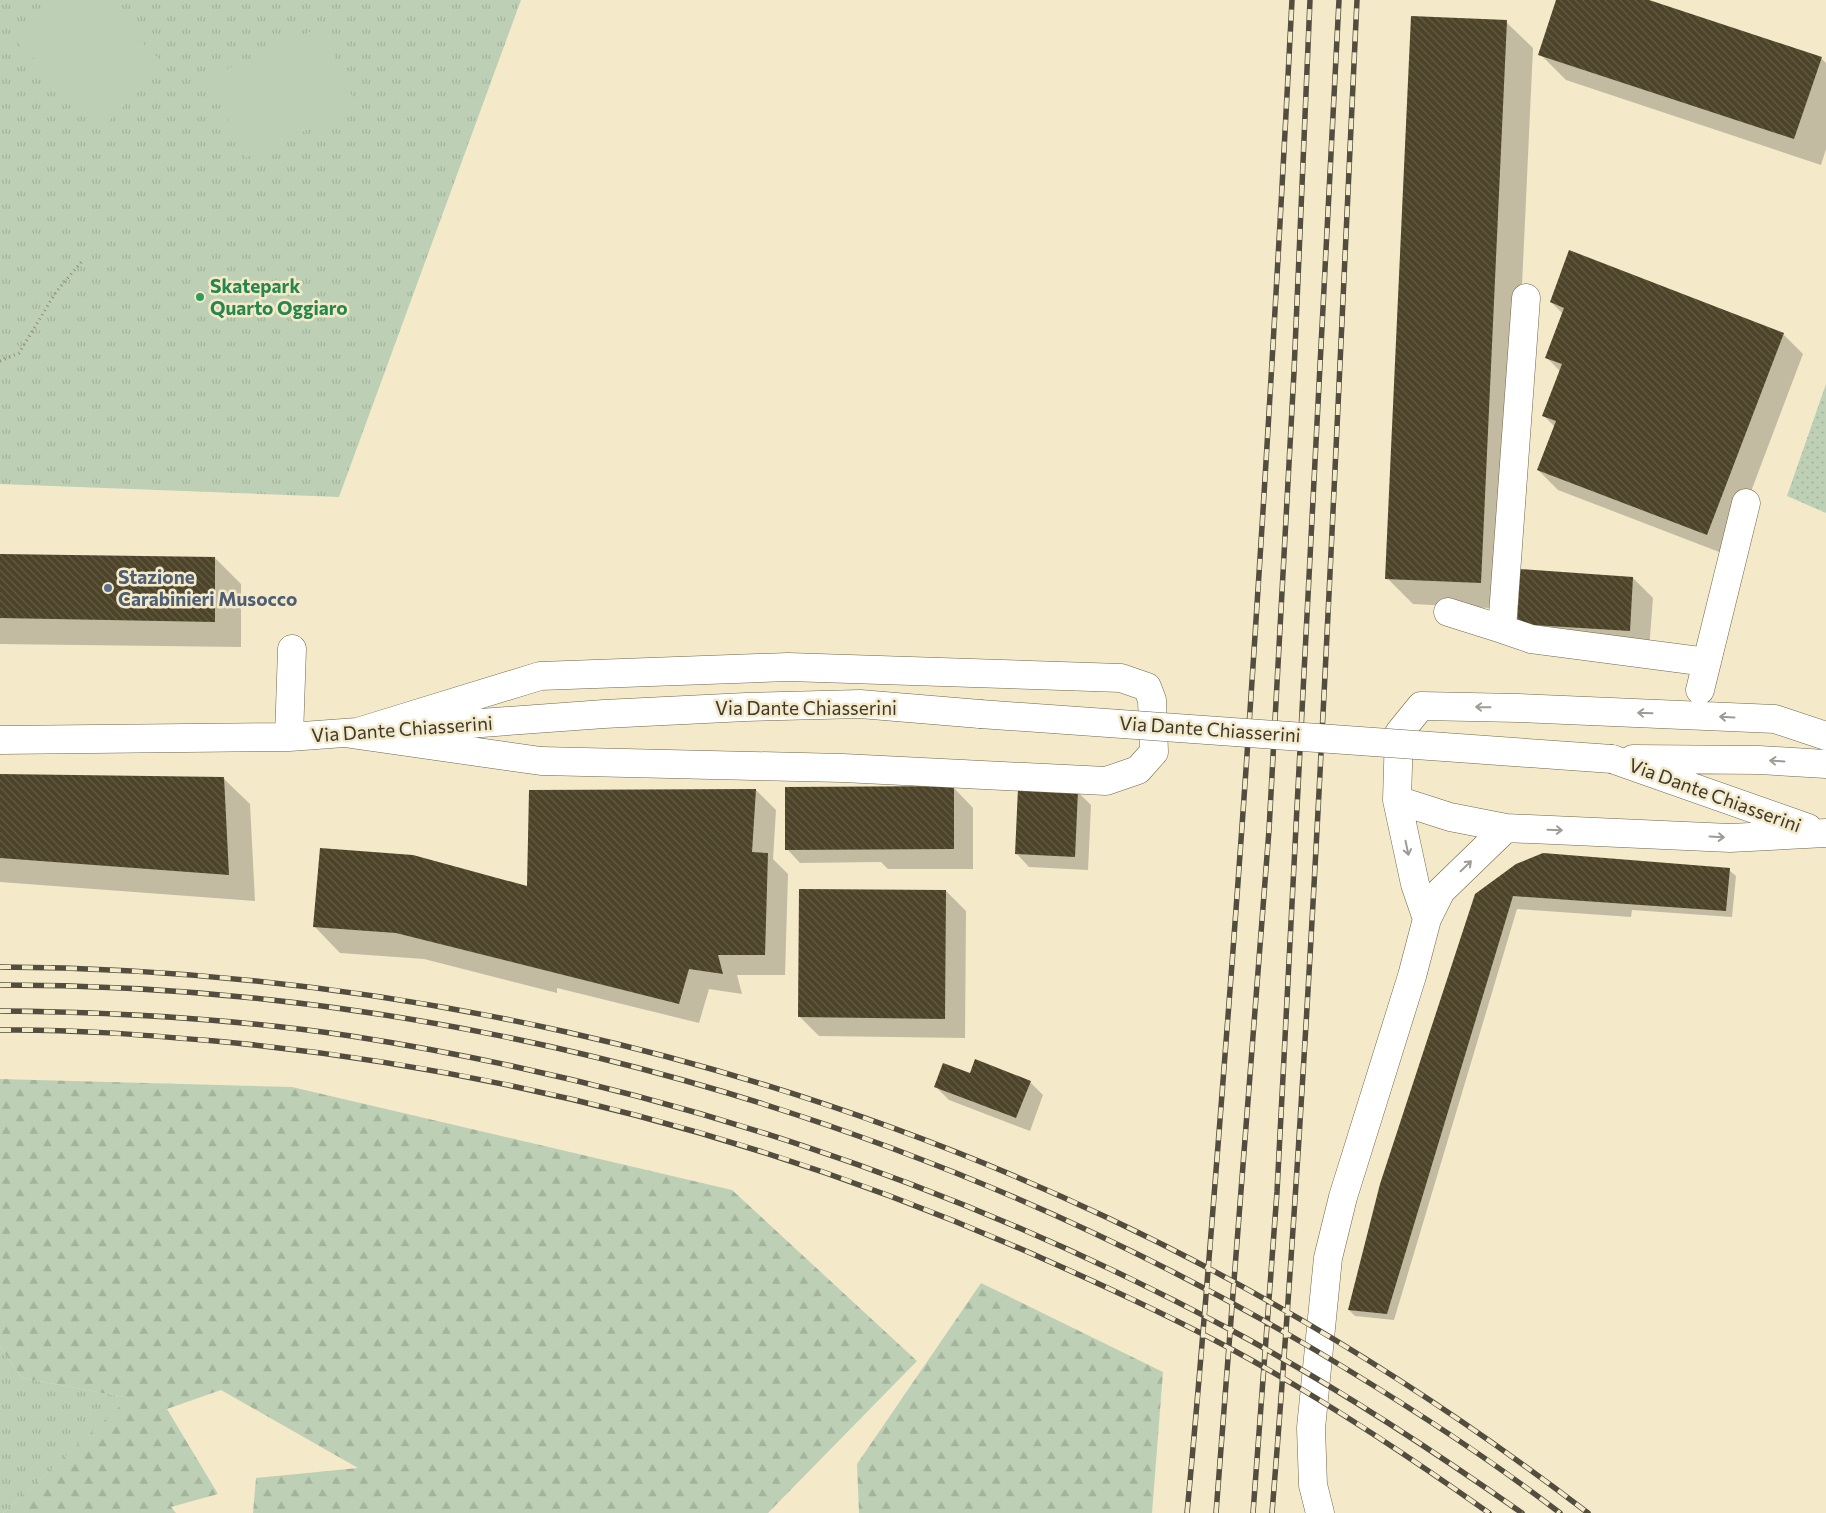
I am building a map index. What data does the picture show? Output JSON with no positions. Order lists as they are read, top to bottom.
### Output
{
  "streets": {
    "street": ["Via Dante Chiasserini"]
  },
  "places": ["Skatepark Quarto Oggiaro", "Stazione Carabinieri Musocco"]
}
